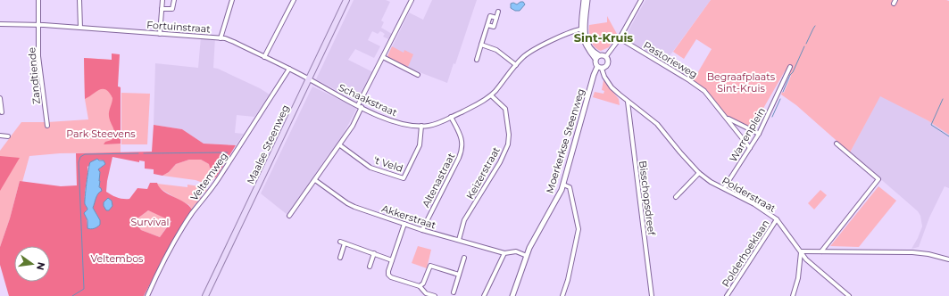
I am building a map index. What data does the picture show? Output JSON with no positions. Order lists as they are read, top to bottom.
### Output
{
  "streets": {
    "main road": ["Maalse Steenweg"],
    "street": [
      "Fortuinstraat",
      "Pastorieweg",
      "Zandtiende",
      "Schaakstraat",
      "Warrenplein",
      "Moerkerkse Steenweg",
      "'t Veld",
      "Keizerstraat",
      "Veltemweg",
      "Altenastraat",
      "Polderstraat",
      "Bisschopsdreef",
      "Akkerstraat",
      "Polderhoeklaan"
    ]
  },
  "crossings": [
    ["Fortuinstraat", "Zandtiende"],
    ["Fortuinstraat", "Schaakstraat"],
    ["Fortuinstraat", "Maalse Steenweg"],
    ["Fortuinstraat", "Veltemweg"],
    ["Pastorieweg", "Warrenplein"],
    ["Schaakstraat", "Maalse Steenweg"],
    ["Schaakstraat", "'t Veld"],
    ["Schaakstraat", "Keizerstraat"],
    ["Schaakstraat", "Altenastraat"],
    ["Warrenplein", "Polderstraat"],
    ["Moerkerkse Steenweg", "Polderstraat"],
    ["Moerkerkse Steenweg", "Akkerstraat"],
    ["Keizerstraat", "Akkerstraat"],
    ["Altenastraat", "Akkerstraat"],
    ["Polderstraat", "Bisschopsdreef"],
    ["Polderstraat", "Polderhoeklaan"]
  ],
  "districts": ["Sint-Kruis"],
  "parks": [
    "Begraafplaats Sint-Kruis",
    "Park Steevens",
    "Survival",
    "Veltembos"
  ],
  "north": "right"
}
